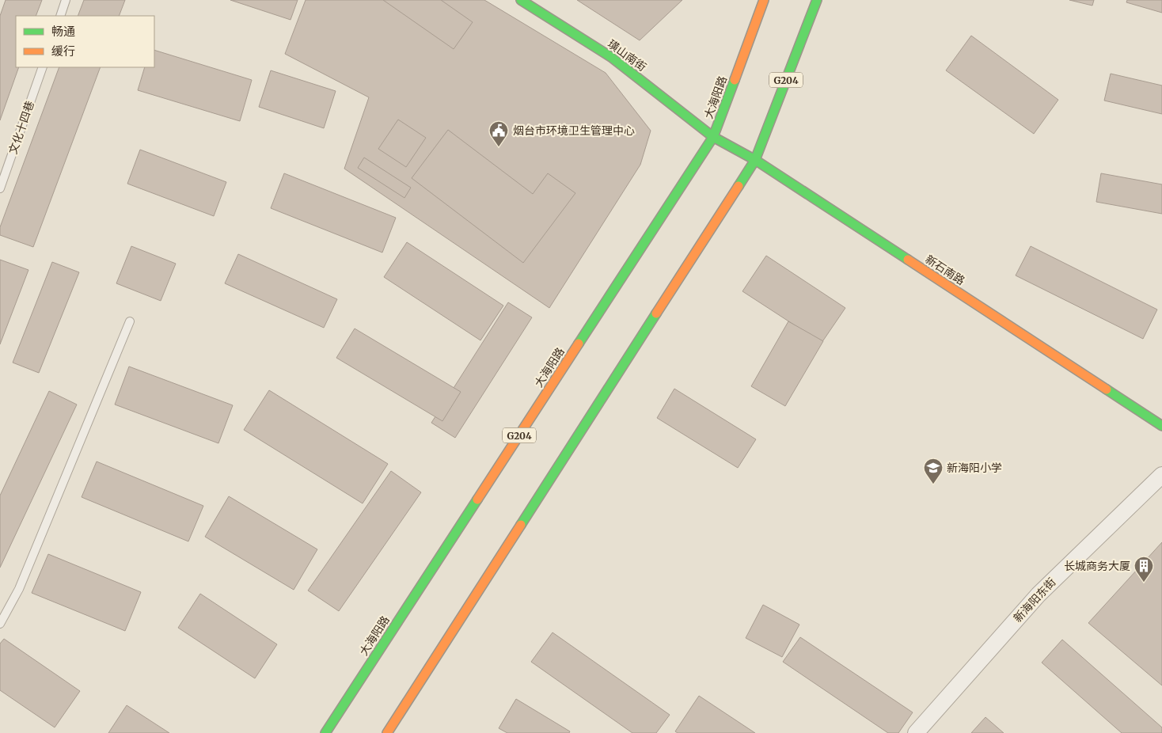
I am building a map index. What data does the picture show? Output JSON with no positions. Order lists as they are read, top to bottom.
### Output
{
  "streets": {
    "main road": [
      "璜山南街",
      "G204",
      "大海阳路",
      "新石南路"
    ],
    "street": ["新海阳东街"],
    "lane": ["文化十四巷"]
  },
  "crossings": [
    ["璜山南街", "大海阳路"],
    ["璜山南街", "新石南路"],
    ["G204", "新石南路"],
    ["大海阳路", "新石南路"]
  ],
  "places": {
    "public building": ["烟台市环境卫生管理中心"],
    "school or university": ["新海阳小学"],
    "building": ["长城商务大厦"]
  },
  "legend": ["畅通", "缓行"]
}
